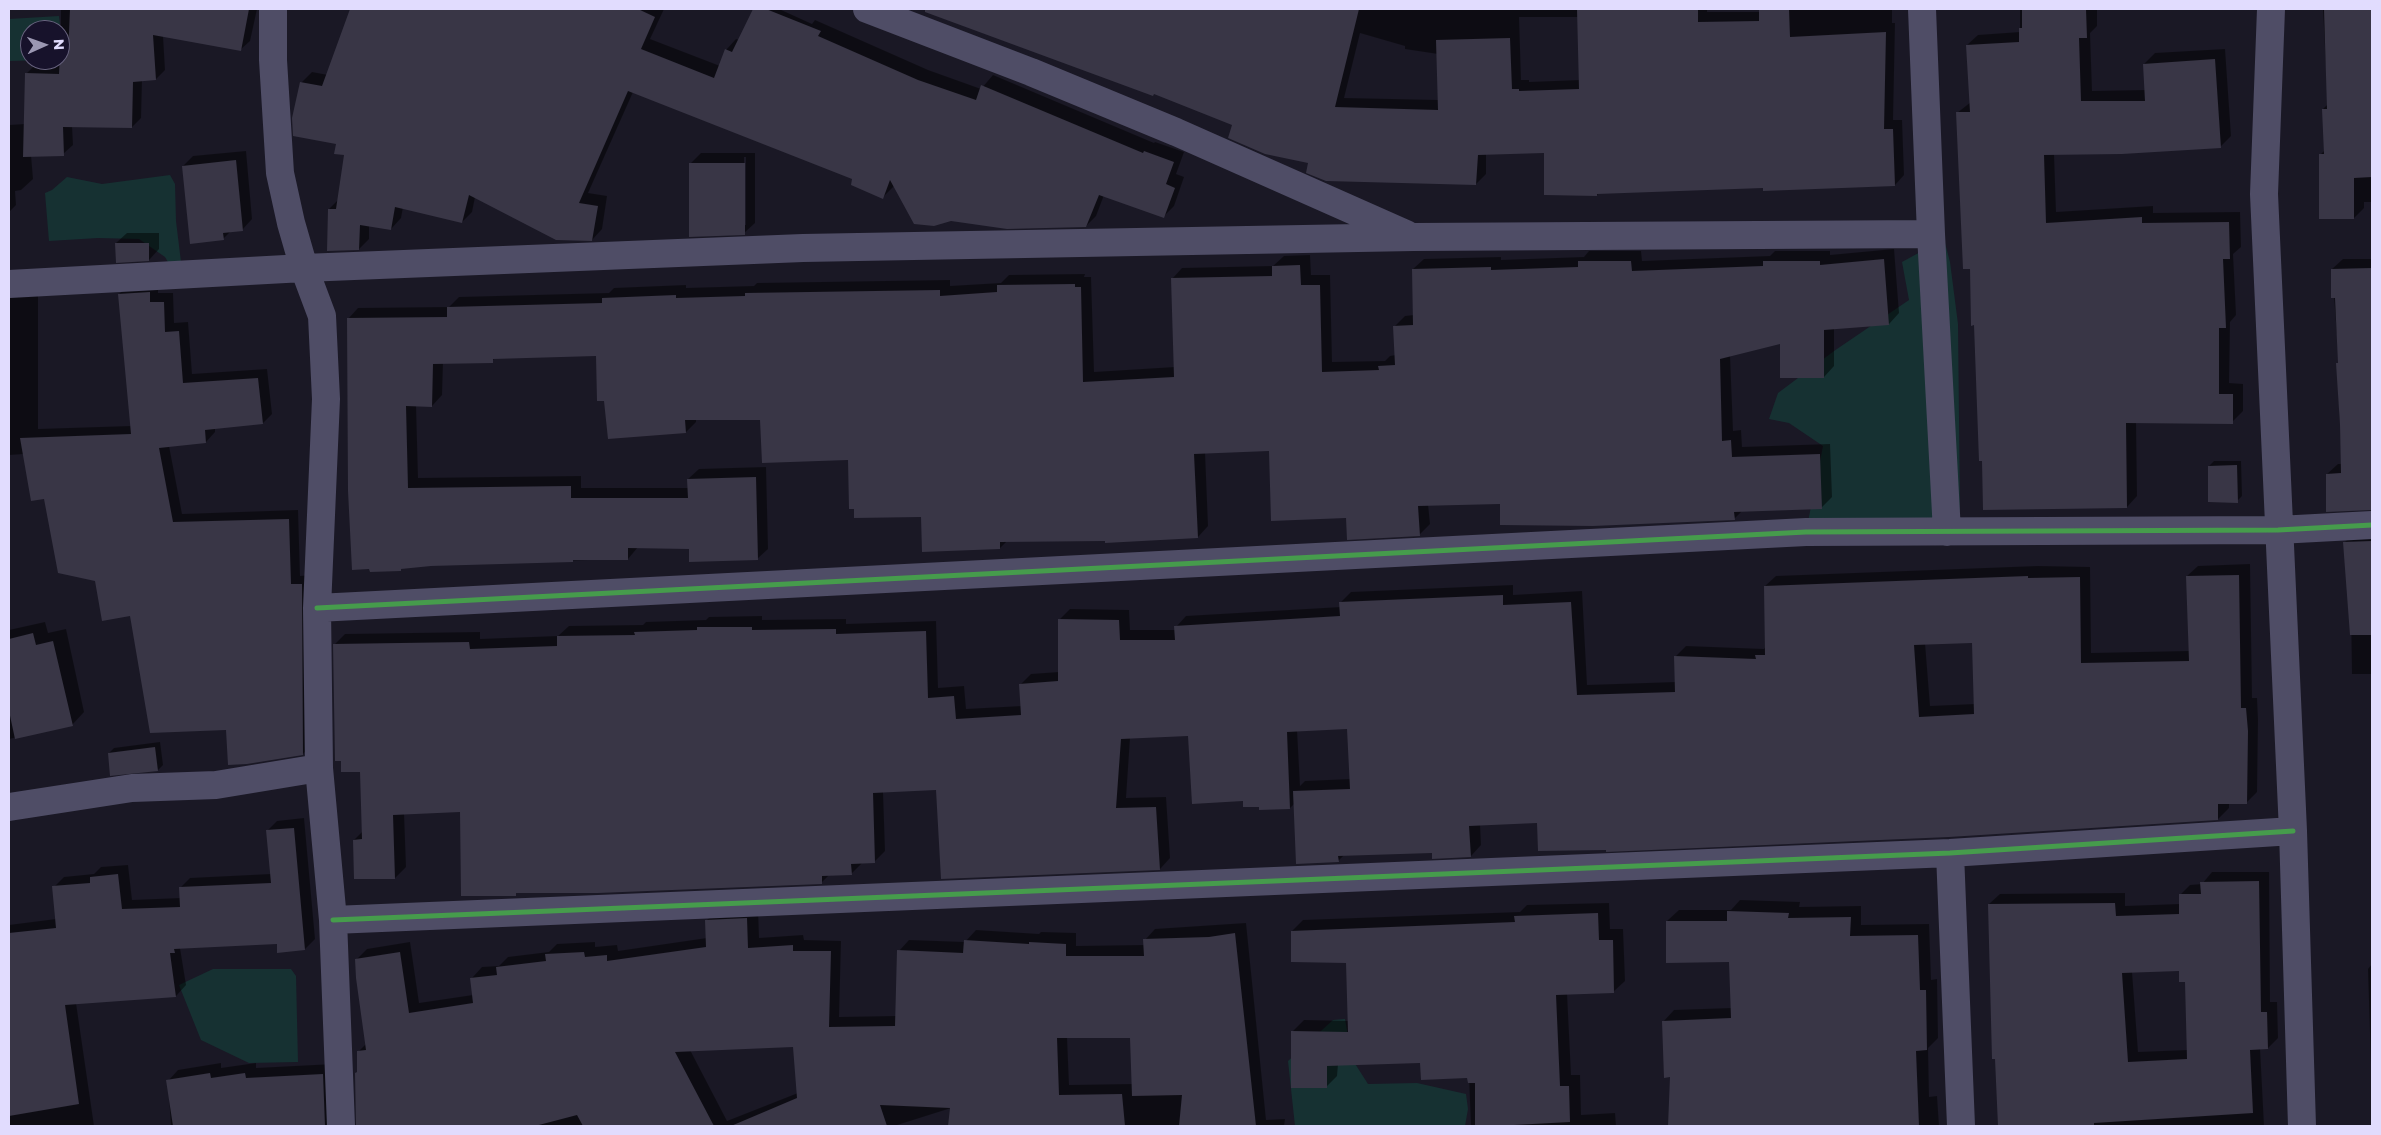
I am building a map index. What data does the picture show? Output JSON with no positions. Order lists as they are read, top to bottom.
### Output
{
  "north": "right"
}
